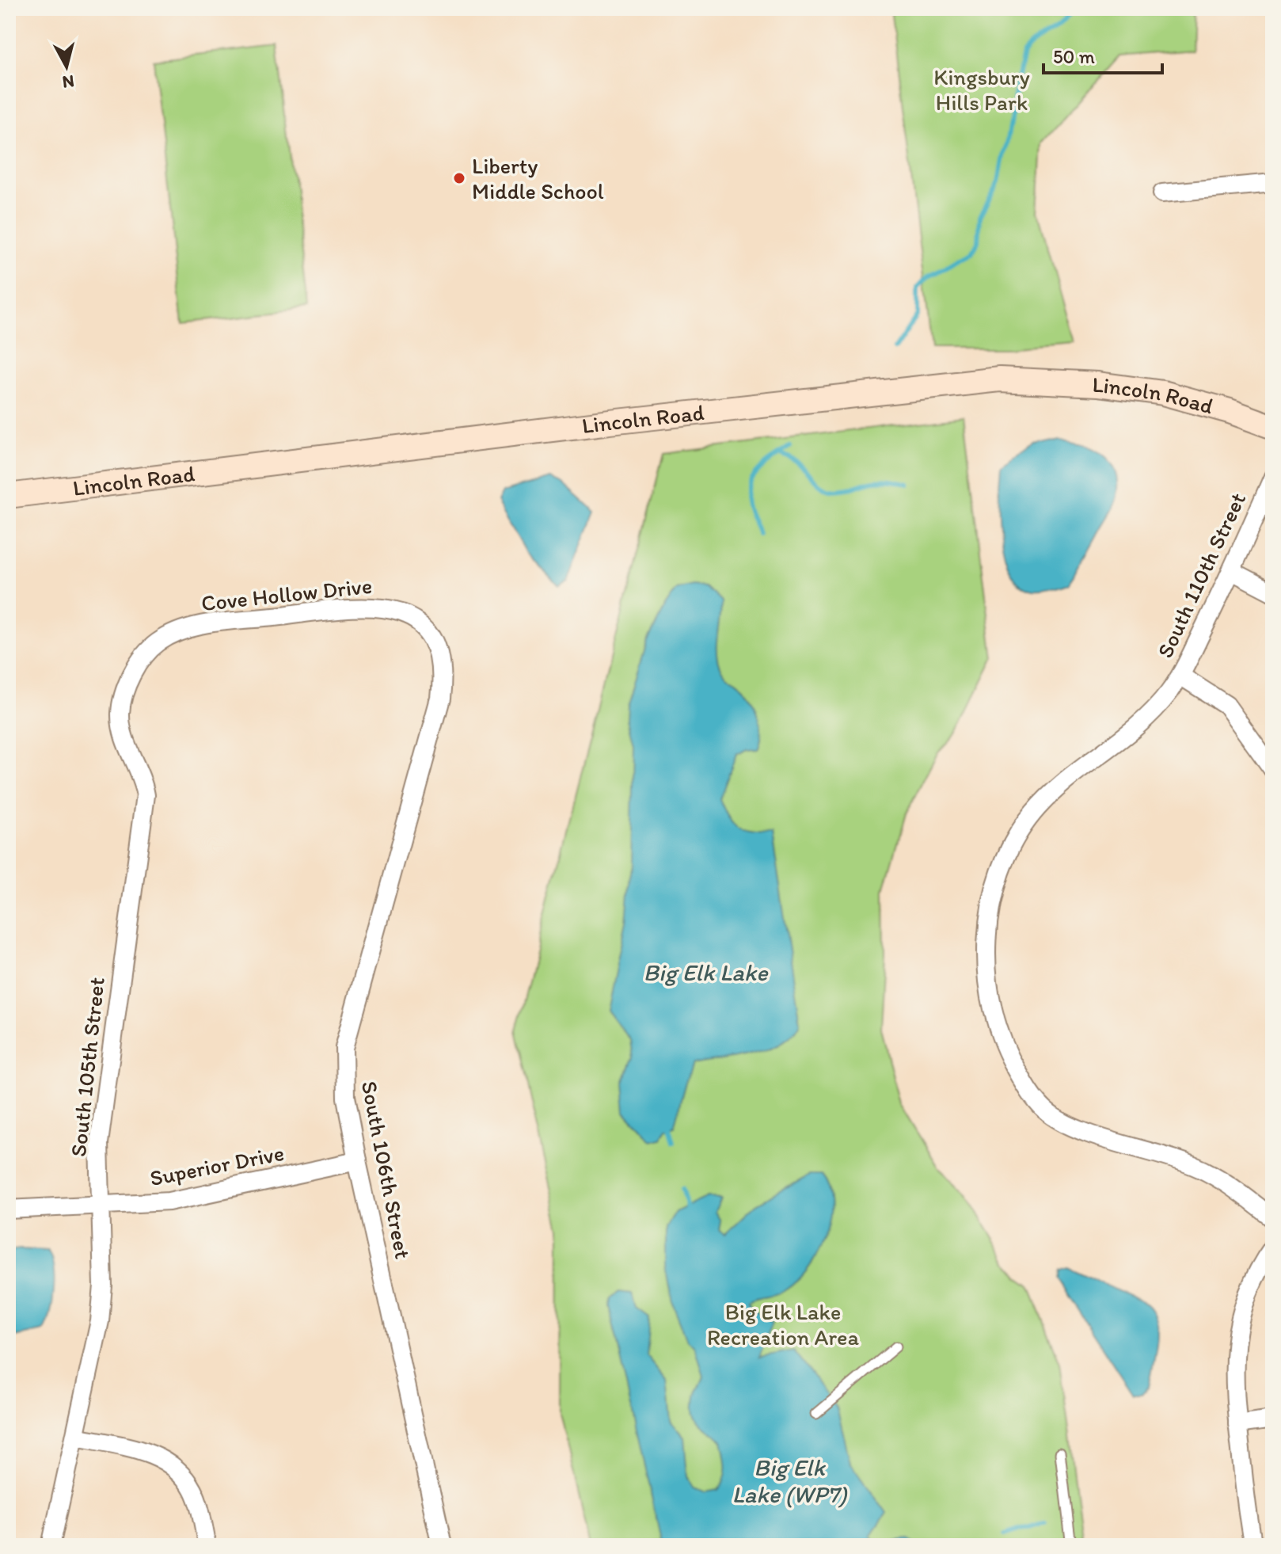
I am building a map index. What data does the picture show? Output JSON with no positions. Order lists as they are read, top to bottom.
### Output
{
  "streets": {
    "street": [
      "Lincoln Road",
      "South 110th Street",
      "Cove Hollow Drive",
      "South 105th Street",
      "Superior Drive",
      "South 106th Street"
    ]
  },
  "crossings": [
    ["Cove Hollow Drive", "South 105th Street"],
    ["Cove Hollow Drive", "South 106th Street"],
    ["South 105th Street", "Superior Drive"],
    ["Superior Drive", "South 106th Street"]
  ],
  "water": ["Big Elk Lake", "Big Elk Lake (WP7)"],
  "parks": ["Kingsbury Hills Park", "Big Elk Lake Recreation Area"],
  "places": ["Liberty Middle School"],
  "scale_bar": "50 m",
  "north": "bottom"
}
